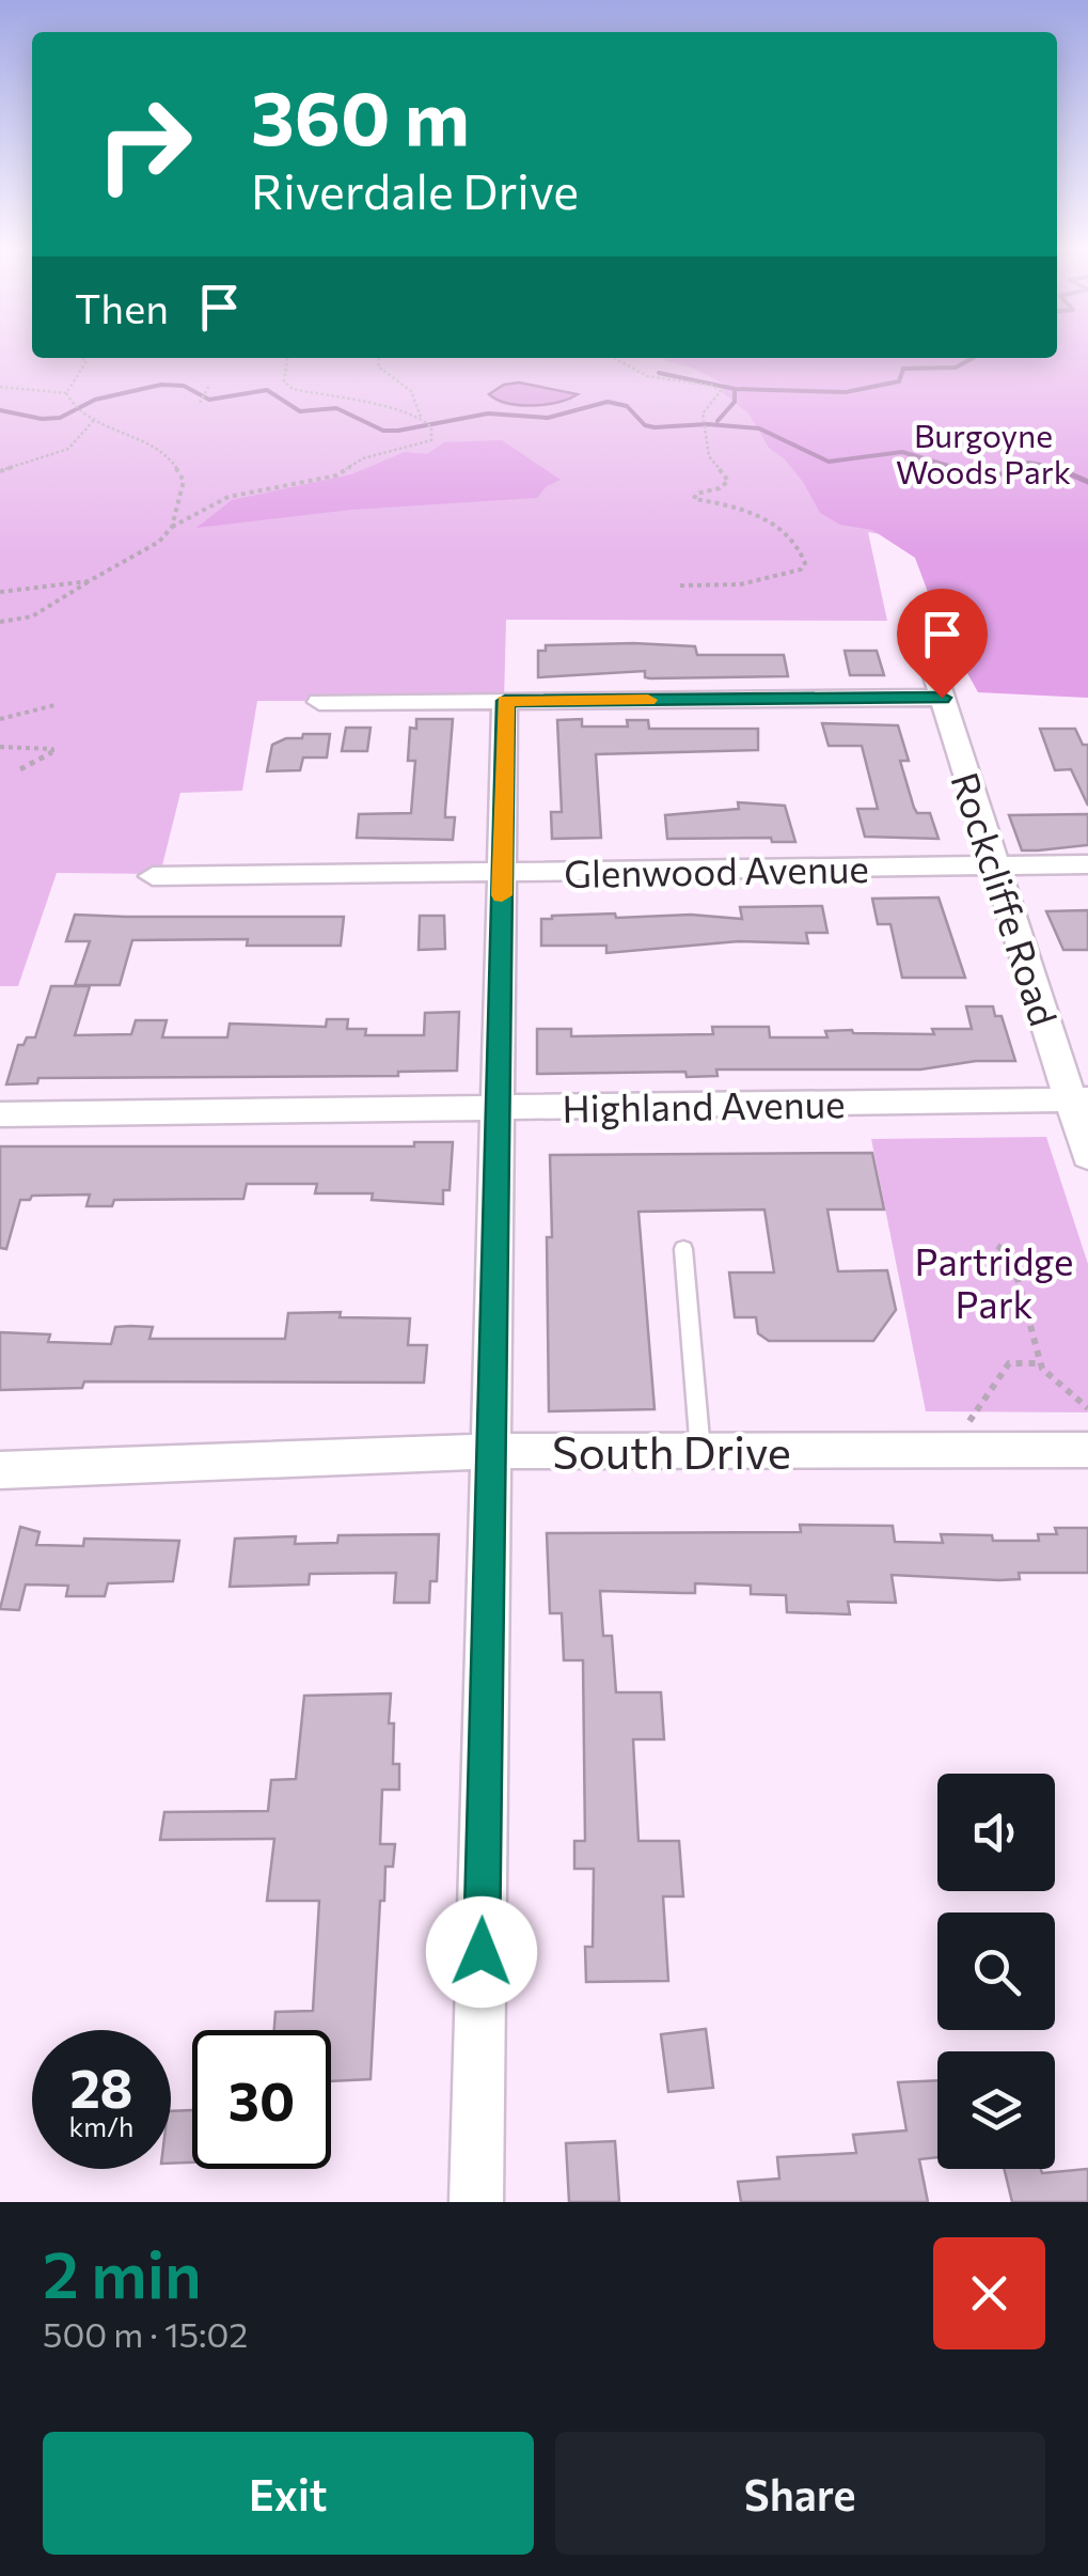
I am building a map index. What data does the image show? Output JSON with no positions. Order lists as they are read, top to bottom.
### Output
{
  "streets": {
    "street": [
      "Glenwood Avenue",
      "Rockcliffe Road",
      "Highland Avenue",
      "South Drive"
    ]
  },
  "crossings": [
    ["Glenwood Avenue", "Rockcliffe Road"],
    ["Rockcliffe Road", "Highland Avenue"]
  ],
  "parks": ["Burgoyne Woods Park", "Partridge Park"],
  "page": {
    "turn": ["360 m", "Riverdale Drive"],
    "then": "Then",
    "speed": "28 km/h",
    "limit": "30",
    "heading": ["2 min", "500 m · 15:02"],
    "buttons": ["Exit", "Share"]
  }
}
